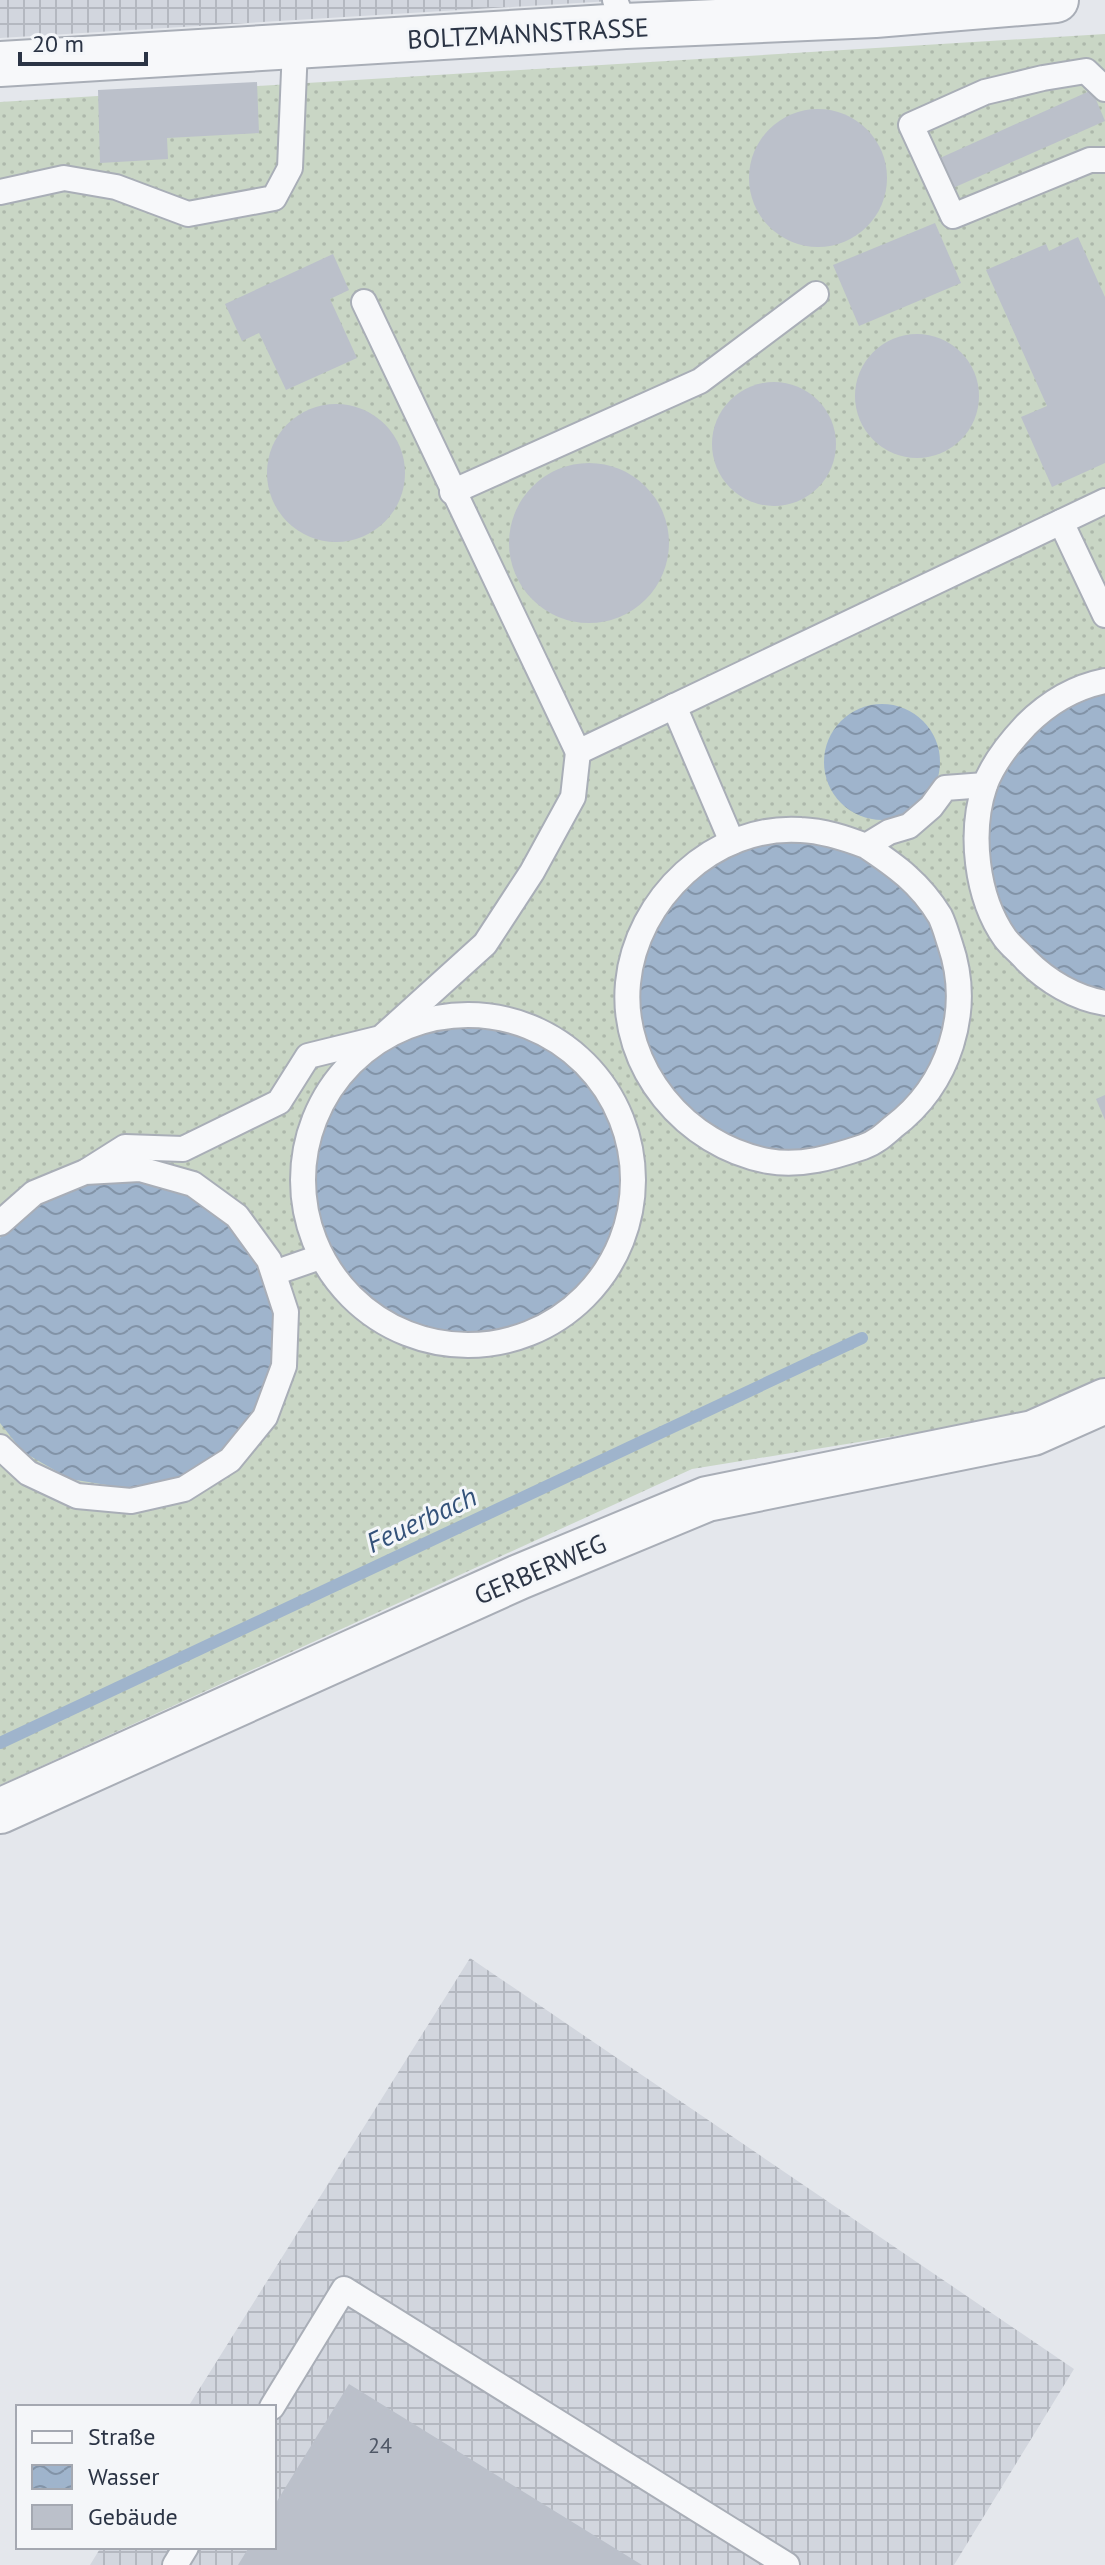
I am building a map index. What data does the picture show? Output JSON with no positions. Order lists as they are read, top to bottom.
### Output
{
  "streets": {
    "street": ["BOLTZMANNSTRASSE", "GERBERWEG"]
  },
  "water": ["Feuerbach"],
  "house_numbers": ["24"],
  "legend": ["Straße", "Wasser", "Gebäude"],
  "scale_bar": "20 m"
}
